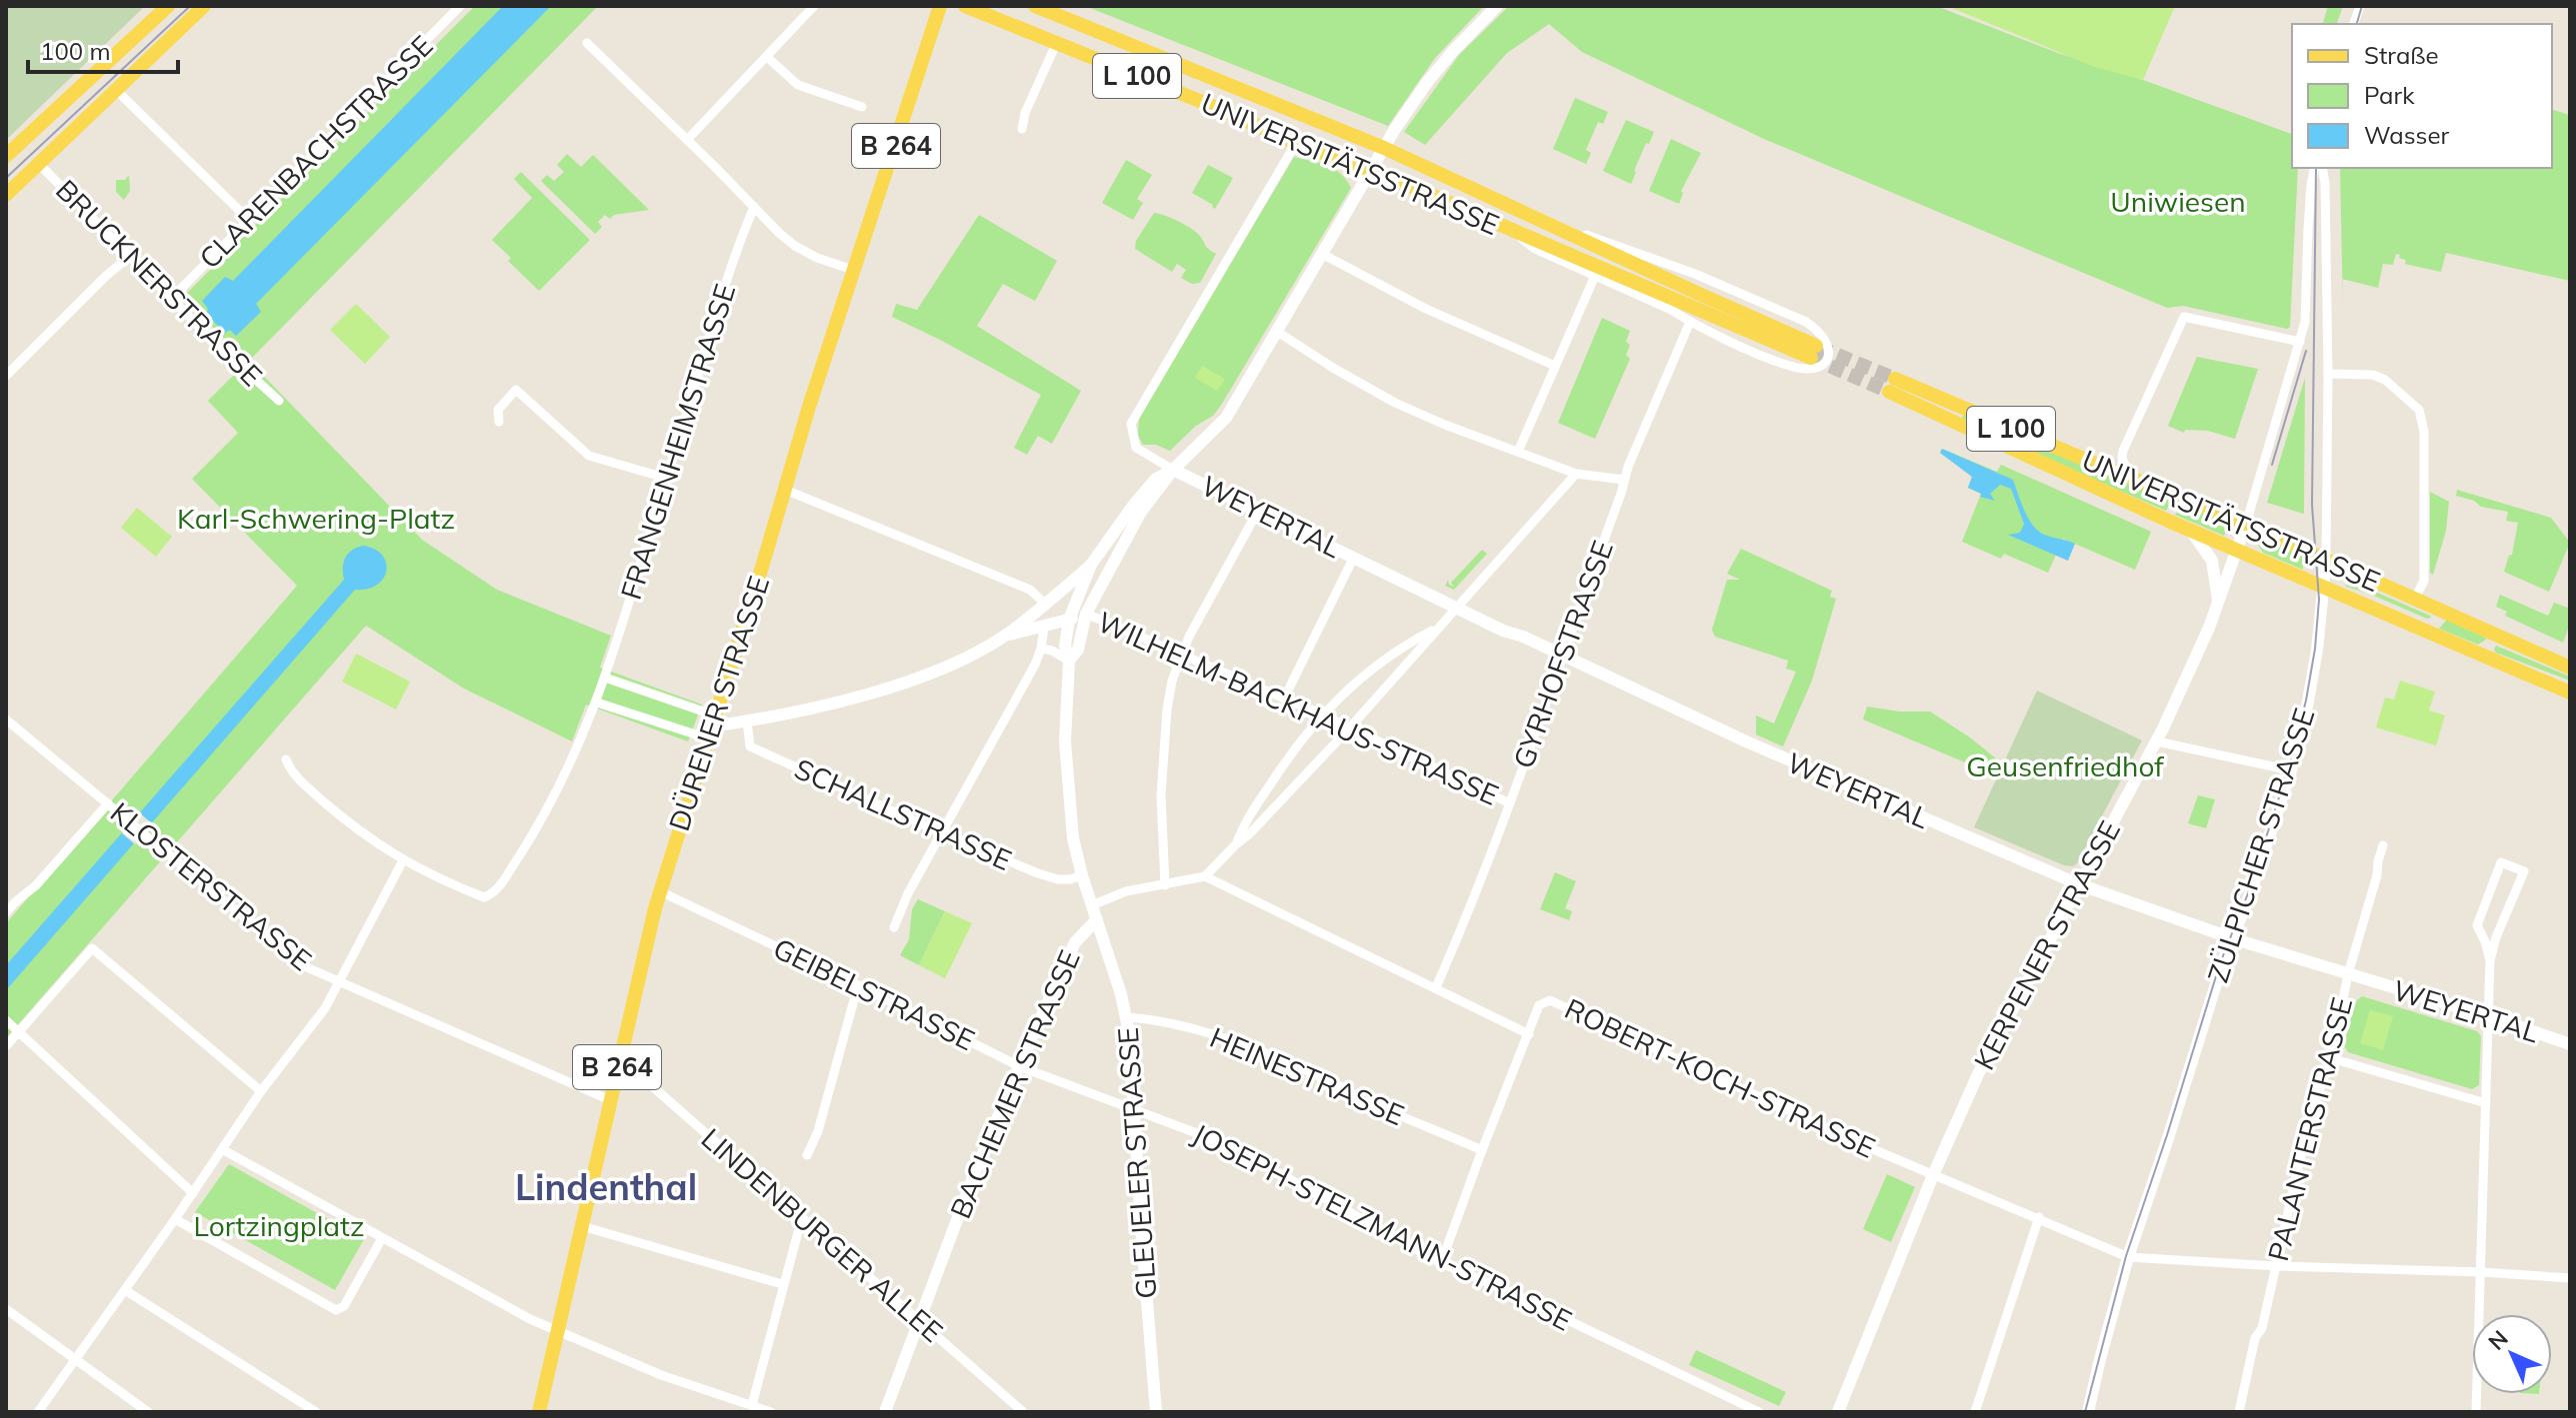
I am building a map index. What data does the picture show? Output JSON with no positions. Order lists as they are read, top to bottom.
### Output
{
  "streets": {
    "main road": [
      "L 100",
      "B 264",
      "UNIVERSITÄTSSTRASSE",
      "DÜRENER STRASSE"
    ],
    "street": [
      "CLARENBACHSTRASSE",
      "BRUCKNERSTRASSE",
      "FRANGENHEIMSTRASSE",
      "WEYERTAL",
      "GYRHOFSTRASSE",
      "WILHELM-BACKHAUS-STRASSE",
      "SCHALLSTRASSE",
      "ZÜLPICHER STRASSE",
      "KLOSTERSTRASSE",
      "KERPENER STRASSE",
      "GEIBELSTRASSE",
      "HEINESTRASSE",
      "ROBERT-KOCH-STRASSE",
      "BACHEMER STRASSE",
      "PALANTERSTRASSE",
      "GLEUELER STRASSE",
      "JOSEPH-STELZMANN-STRASSE",
      "LINDENBURGER ALLEE"
    ]
  },
  "crossings": [
    ["CLARENBACHSTRASSE", "BRUCKNERSTRASSE"],
    ["UNIVERSITÄTSSTRASSE", "GYRHOFSTRASSE"],
    ["UNIVERSITÄTSSTRASSE", "ZÜLPICHER STRASSE"],
    ["UNIVERSITÄTSSTRASSE", "KERPENER STRASSE"],
    ["UNIVERSITÄTSSTRASSE", "BACHEMER STRASSE"],
    ["WEYERTAL", "GYRHOFSTRASSE"],
    ["WEYERTAL", "ZÜLPICHER STRASSE"],
    ["WEYERTAL", "KERPENER STRASSE"],
    ["WEYERTAL", "BACHEMER STRASSE"],
    ["WEYERTAL", "PALANTERSTRASSE"],
    ["GYRHOFSTRASSE", "WILHELM-BACKHAUS-STRASSE"],
    ["GYRHOFSTRASSE", "ROBERT-KOCH-STRASSE"],
    ["DÜRENER STRASSE", "KLOSTERSTRASSE"],
    ["DÜRENER STRASSE", "GEIBELSTRASSE"],
    ["DÜRENER STRASSE", "LINDENBURGER ALLEE"],
    ["WILHELM-BACKHAUS-STRASSE", "BACHEMER STRASSE"],
    ["SCHALLSTRASSE", "BACHEMER STRASSE"],
    ["ZÜLPICHER STRASSE", "ROBERT-KOCH-STRASSE"],
    ["KERPENER STRASSE", "ROBERT-KOCH-STRASSE"],
    ["GEIBELSTRASSE", "BACHEMER STRASSE"],
    ["GEIBELSTRASSE", "GLEUELER STRASSE"],
    ["GEIBELSTRASSE", "JOSEPH-STELZMANN-STRASSE"],
    ["HEINESTRASSE", "GLEUELER STRASSE"],
    ["BACHEMER STRASSE", "GLEUELER STRASSE"],
    ["BACHEMER STRASSE", "LINDENBURGER ALLEE"],
    ["GLEUELER STRASSE", "JOSEPH-STELZMANN-STRASSE"]
  ],
  "districts": ["Lindenthal"],
  "parks": [
    "Uniwiesen",
    "Karl-Schwering-Platz",
    "Geusenfriedhof",
    "Lortzingplatz"
  ],
  "legend": ["Straße", "Park", "Wasser"],
  "scale_bar": "100 m",
  "north": "top left"
}
